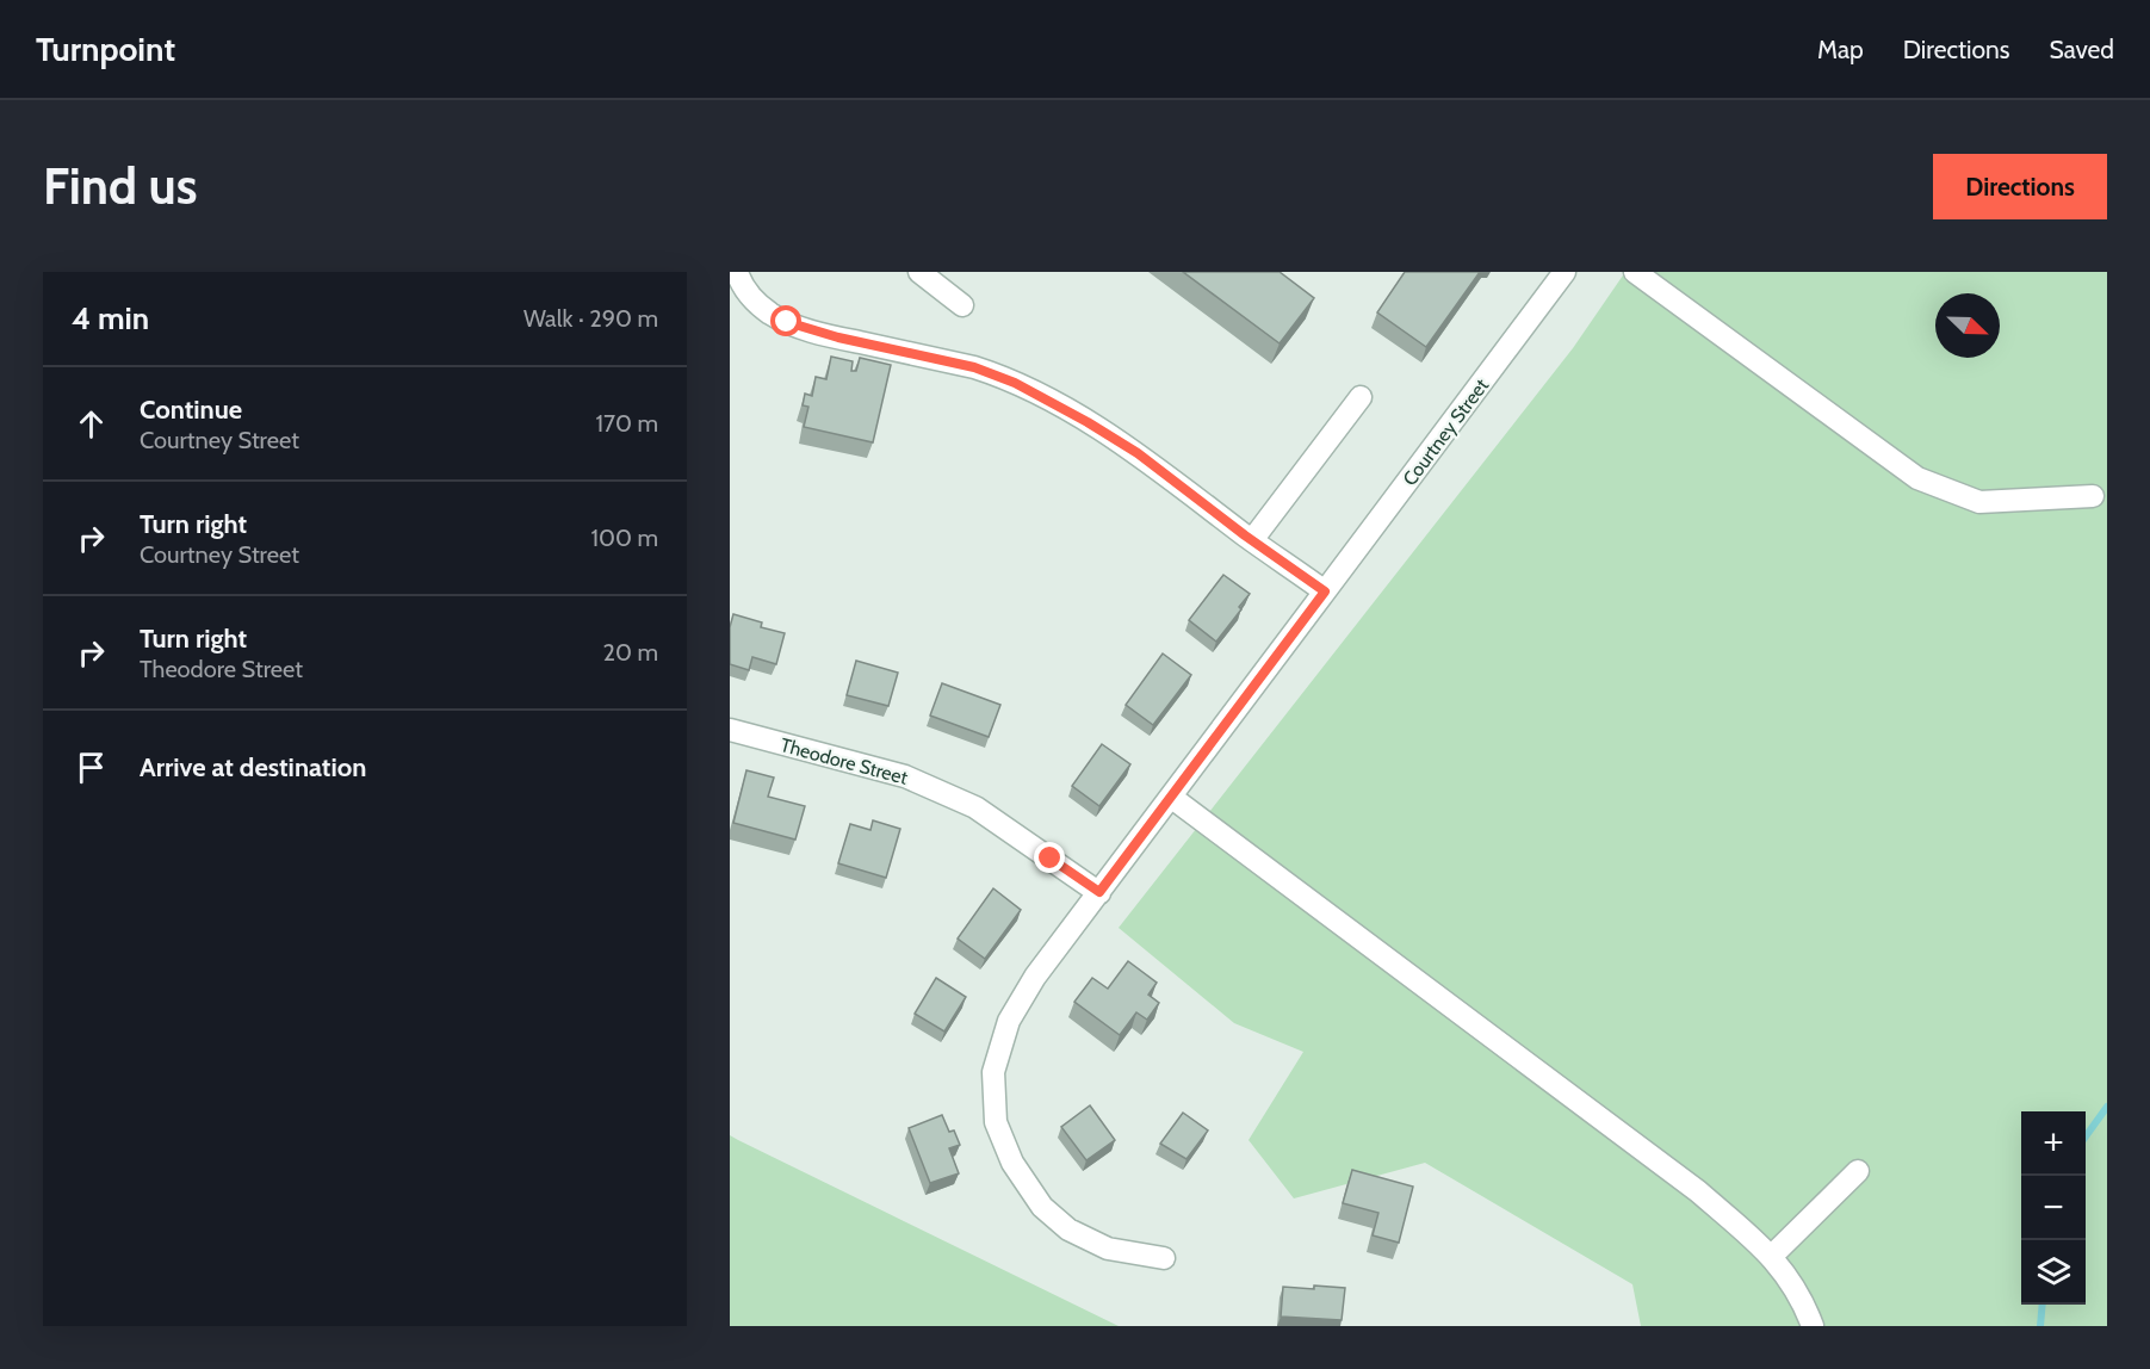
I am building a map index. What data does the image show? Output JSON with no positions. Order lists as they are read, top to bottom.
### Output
{
  "streets": {
    "street": ["Courtney Street", "Theodore Street"]
  },
  "crossings": [
    ["Courtney Street", "Theodore Street"]
  ],
  "north": "bottom right",
  "page": {
    "header": "Turnpoint",
    "nav": ["Map", "Directions", "Saved"],
    "buttons": "Directions",
    "title": "Find us",
    "heading": ["4 min", "Walk · 290 m"],
    "list": [
      ["Continue", "Courtney Street", "170 m"],
      ["Turn right", "Courtney Street", "100 m"],
      ["Turn right", "Theodore Street", "20 m"],
      "Arrive at destination"
    ],
    "map_buttons": ["+", "−"]
  }
}
